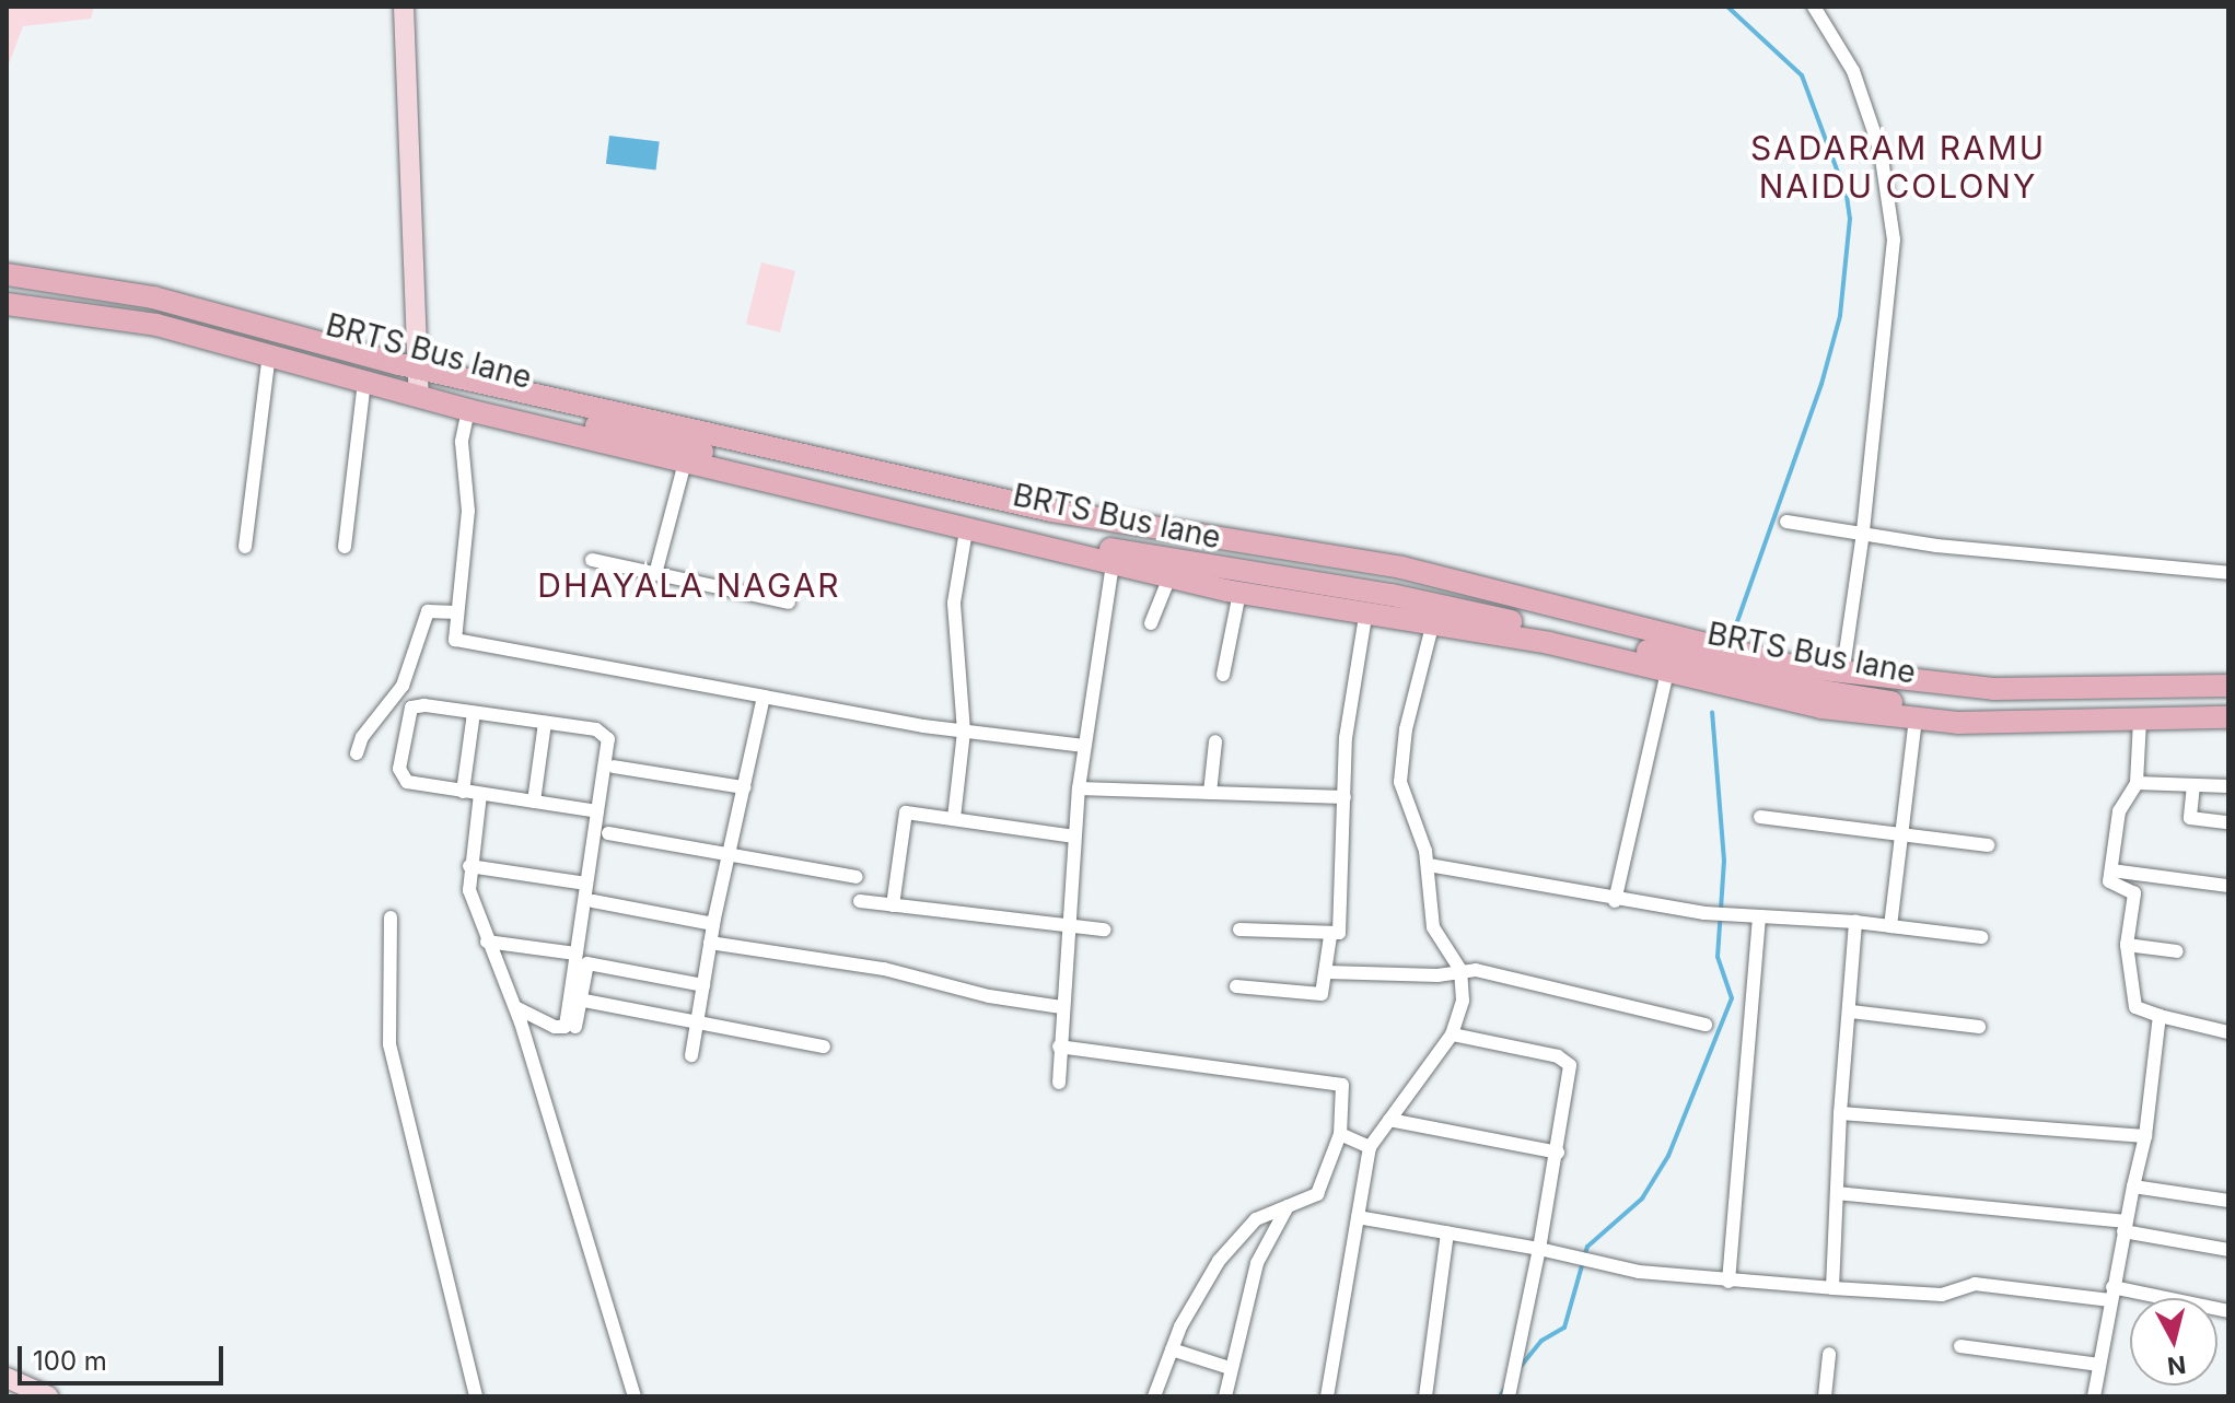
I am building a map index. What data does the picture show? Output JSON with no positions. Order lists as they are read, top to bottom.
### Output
{
  "streets": {
    "main road": ["BRTS Bus lane"]
  },
  "districts": ["SADARAM RAMU NAIDU COLONY", "DHAYALA NAGAR"],
  "scale_bar": "100 m",
  "north": "bottom"
}
